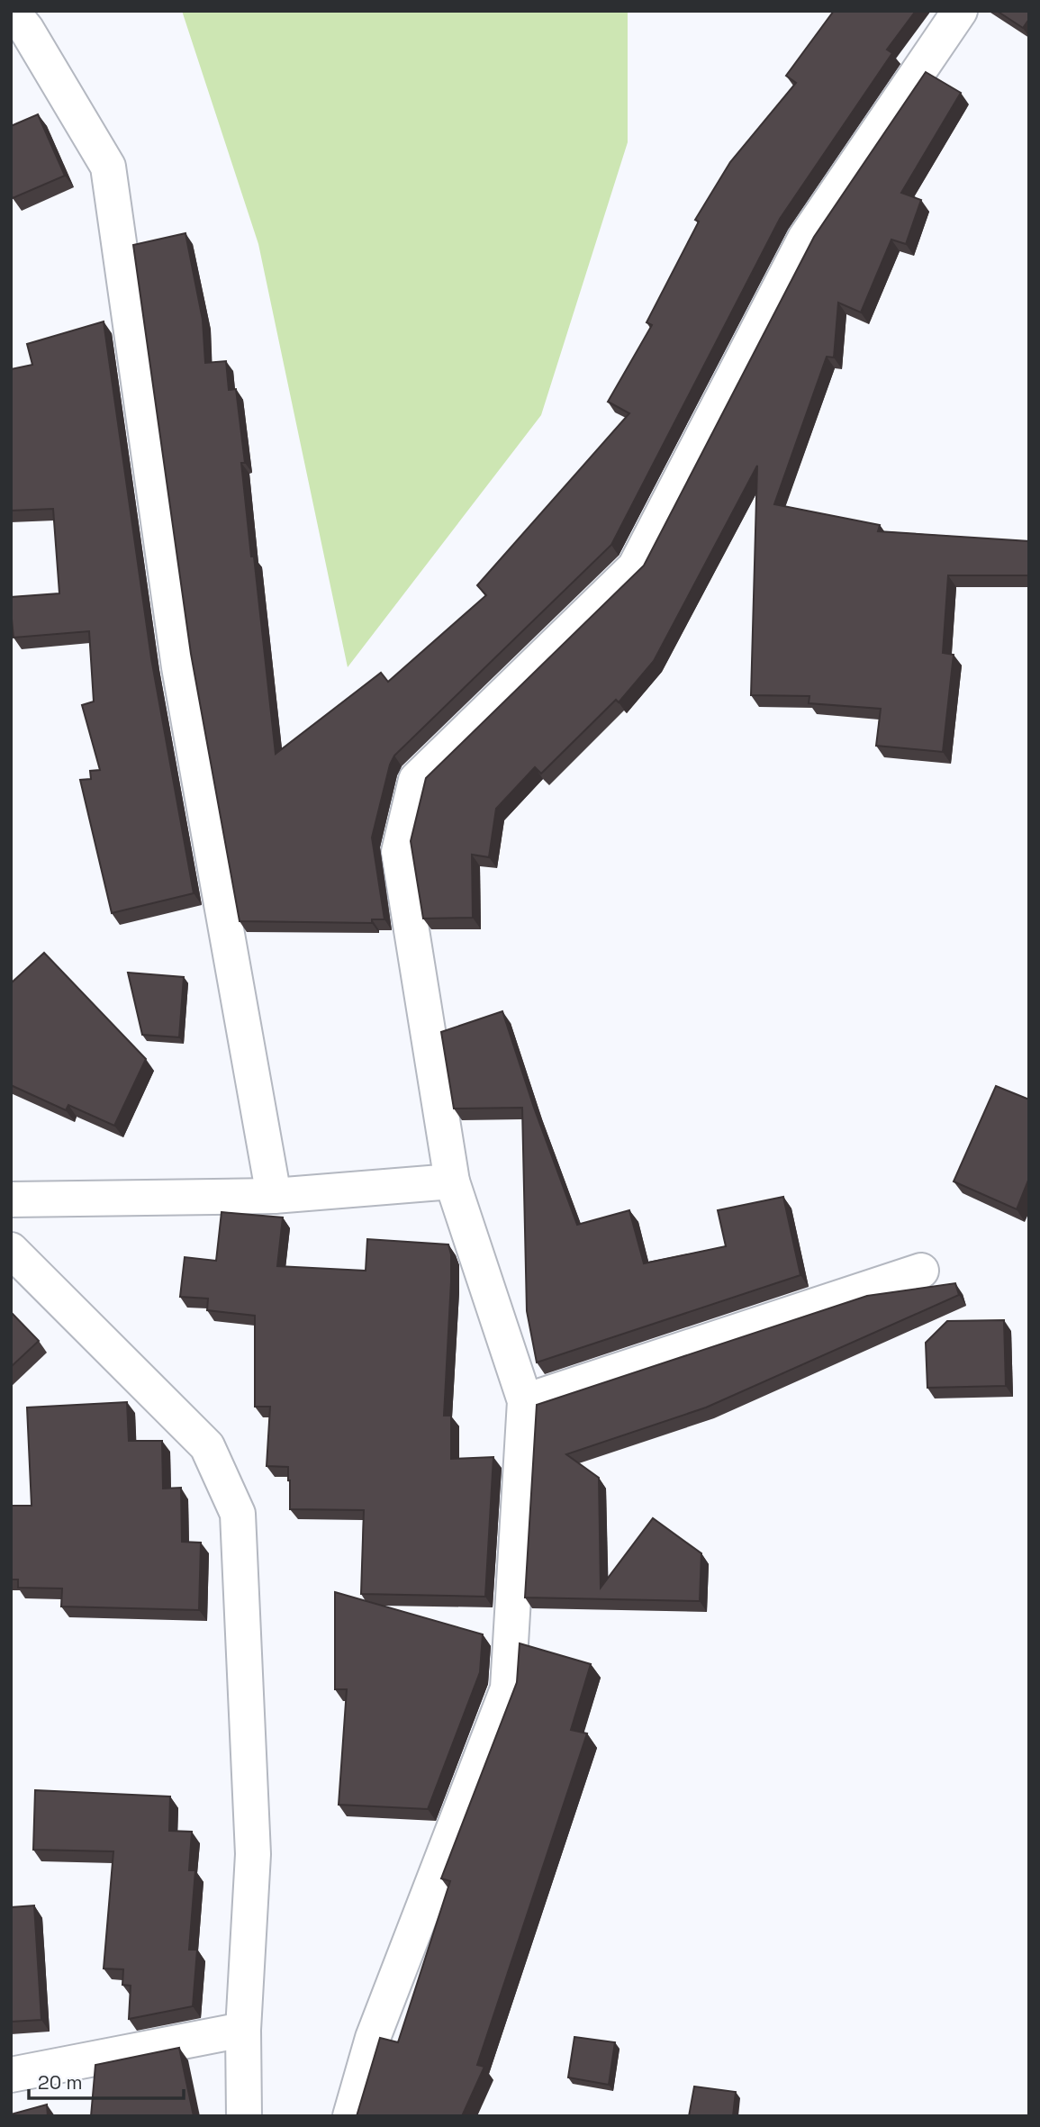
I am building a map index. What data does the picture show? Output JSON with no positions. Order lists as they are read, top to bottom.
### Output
{
  "scale_bar": "20 m"
}
